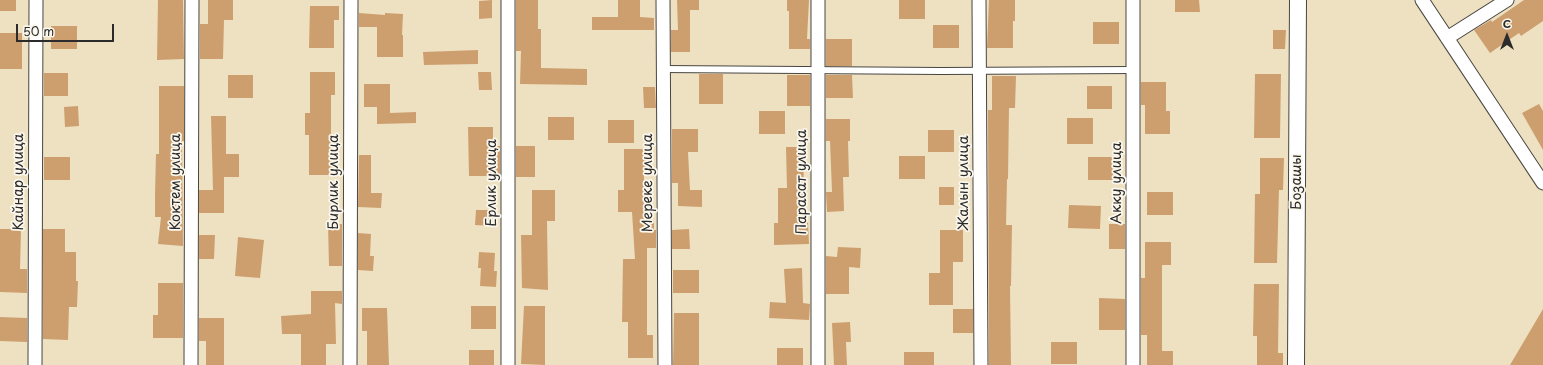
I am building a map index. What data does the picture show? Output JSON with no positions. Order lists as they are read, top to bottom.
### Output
{
  "streets": {
    "street": [
      "Кайнар улица",
      "Коктем улица",
      "Бирлик улица",
      "Парасат улица",
      "Бозашы",
      "Ерлик улица",
      "Мереке улица",
      "Жалын улица",
      "Акку улица"
    ]
  },
  "scale_bar": "50 m",
  "north": "top"
}
